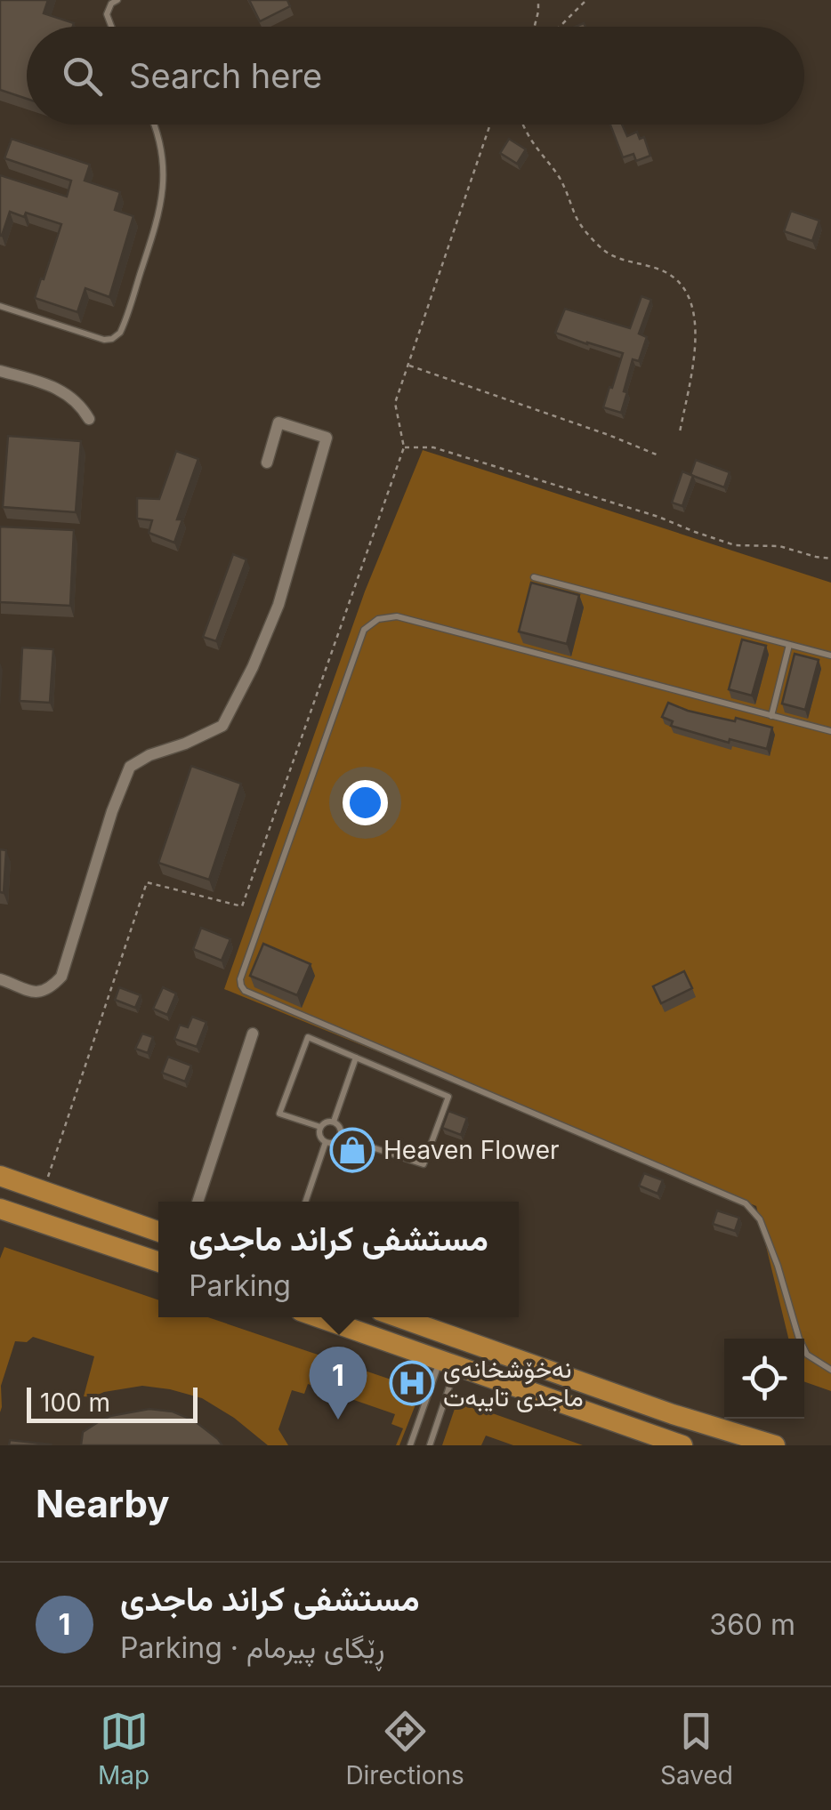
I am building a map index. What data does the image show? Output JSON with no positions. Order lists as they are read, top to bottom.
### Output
{
  "places": {
    "shop": ["Heaven Flower"],
    "hospital": ["نەخۆشخانەی ماجدی تایبەت"]
  },
  "scale_bar": "100 m",
  "page": {
    "search": "Search here",
    "popup": ["مستشفی کراند ماجدی", "Parking"],
    "pins": "1",
    "scale": "100 m",
    "heading": "Nearby",
    "list": [
      {
        "mark": "1",
        "name": "مستشفی کراند ماجدی",
        "note": "Parking · ڕێگای پیرمام",
        "value": "360 m"
      }
    ],
    "nav": ["Map", "Directions", "Saved"]
  }
}
